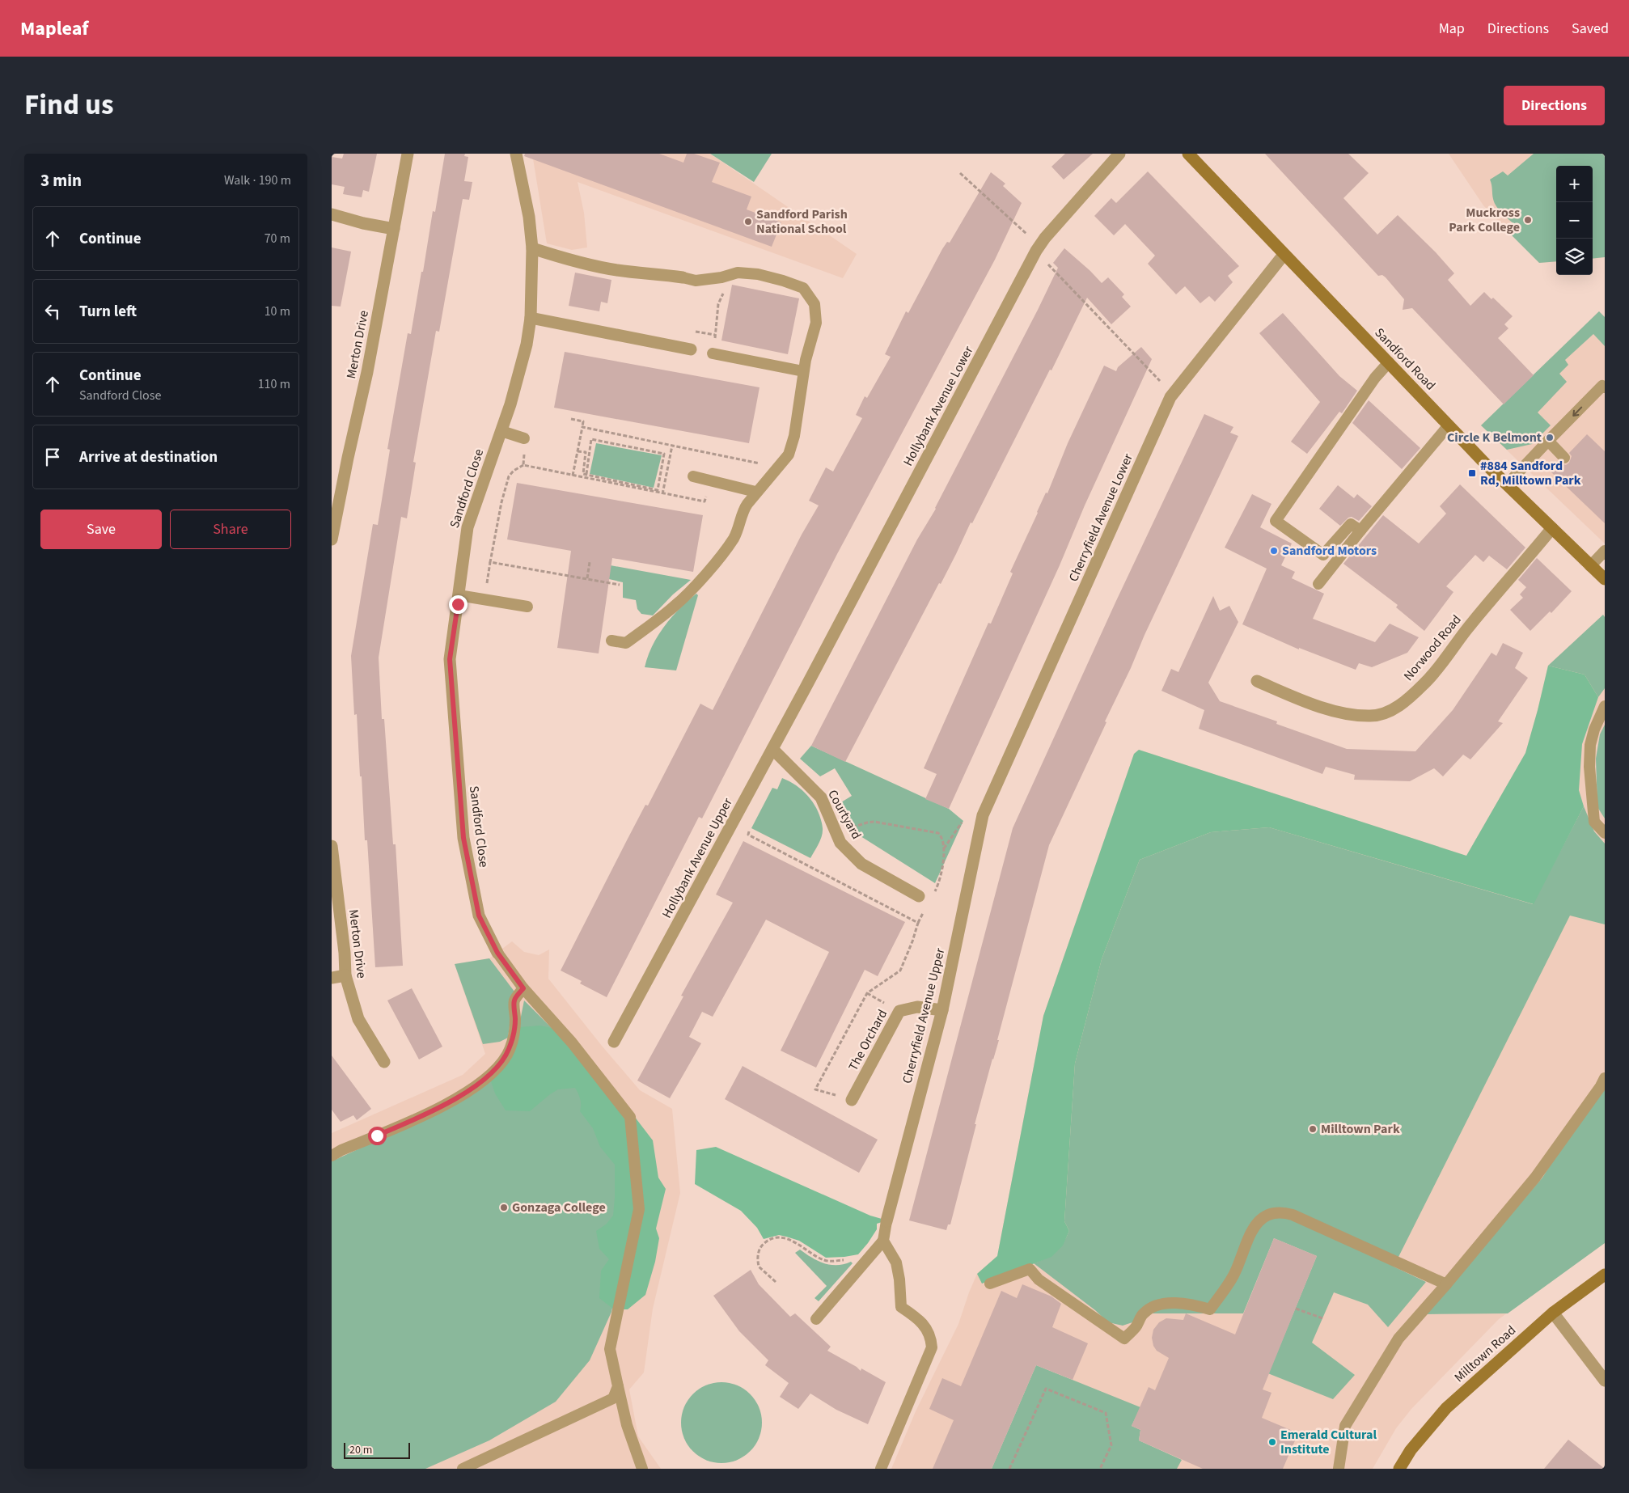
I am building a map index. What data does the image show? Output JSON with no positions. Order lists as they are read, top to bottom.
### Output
{
  "streets": {
    "main road": ["Sandford Road", "Milltown Road"],
    "street": [
      "Merton Drive",
      "Hollybank Avenue Lower",
      "Sandford Close",
      "Cherryfield Avenue Lower",
      "Norwood Road",
      "Courtyard",
      "Hollybank Avenue Upper",
      "Cherryfield Avenue Upper",
      "The Orchard"
    ]
  },
  "crossings": [
    ["Sandford Road", "Cherryfield Avenue Lower"],
    ["Sandford Road", "Norwood Road"],
    ["Hollybank Avenue Lower", "Hollybank Avenue Upper"],
    ["Cherryfield Avenue Lower", "Cherryfield Avenue Upper"],
    ["Courtyard", "Hollybank Avenue Upper"],
    ["Cherryfield Avenue Upper", "The Orchard"]
  ],
  "places": {
    "other": [
      "Muckross Park College",
      "Sandford Parish National School",
      "Circle K Belmont",
      "Sandford Motors",
      "Milltown Park",
      "Gonzaga College",
      "Emerald Cultural Institute"
    ],
    "transit": ["#884 Sandford Rd, Milltown Park"]
  },
  "scale_bar": "20 m",
  "page": {
    "header": "Mapleaf",
    "nav": ["Map", "Directions", "Saved"],
    "title": "Find us",
    "buttons": [
      "Directions",
      ["Save", "Share"]
    ],
    "heading": ["3 min", "Walk · 190 m"],
    "map_buttons": ["+", "−"],
    "list": [
      ["Continue", "70 m"],
      ["Turn left", "10 m"],
      ["Continue", "Sandford Close", "110 m"],
      "Arrive at destination"
    ],
    "scale": "20 m"
  }
}
